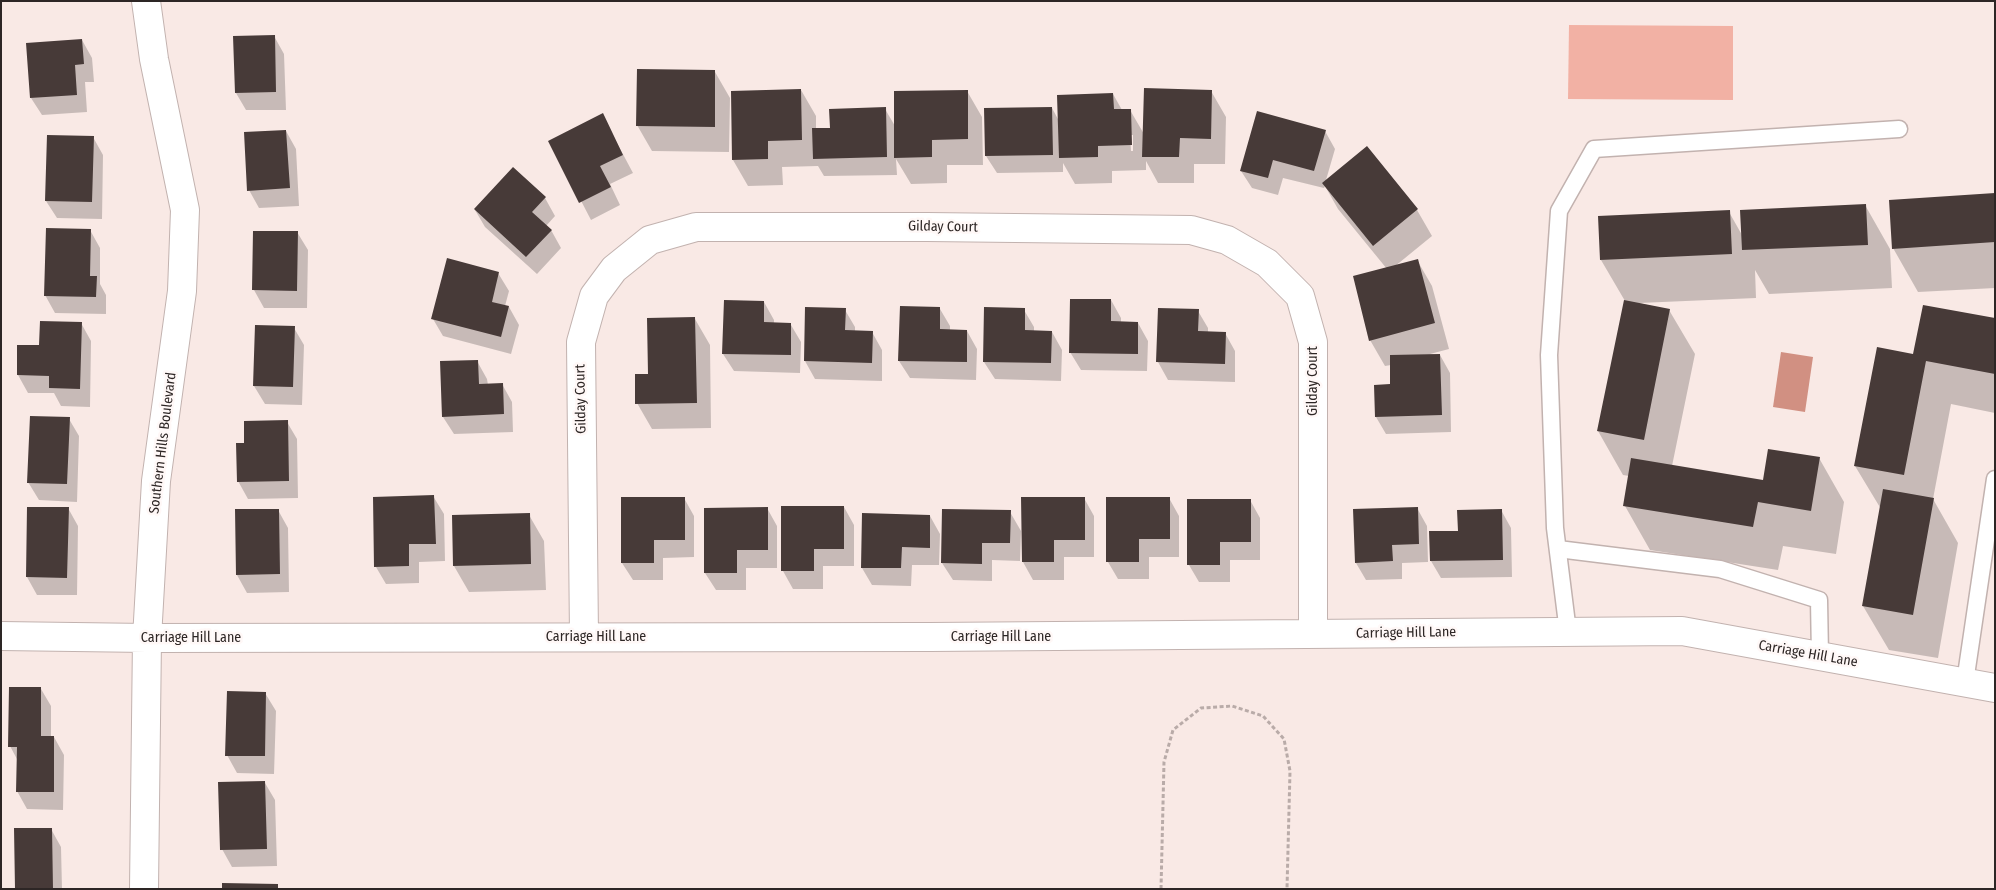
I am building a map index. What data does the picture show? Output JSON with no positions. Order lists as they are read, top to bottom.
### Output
{
  "streets": {
    "street": ["Gilday Court", "Southern Hills Boulevard", "Carriage Hill Lane"]
  },
  "crossings": [
    ["Gilday Court", "Carriage Hill Lane"],
    ["Southern Hills Boulevard", "Carriage Hill Lane"]
  ]
}
